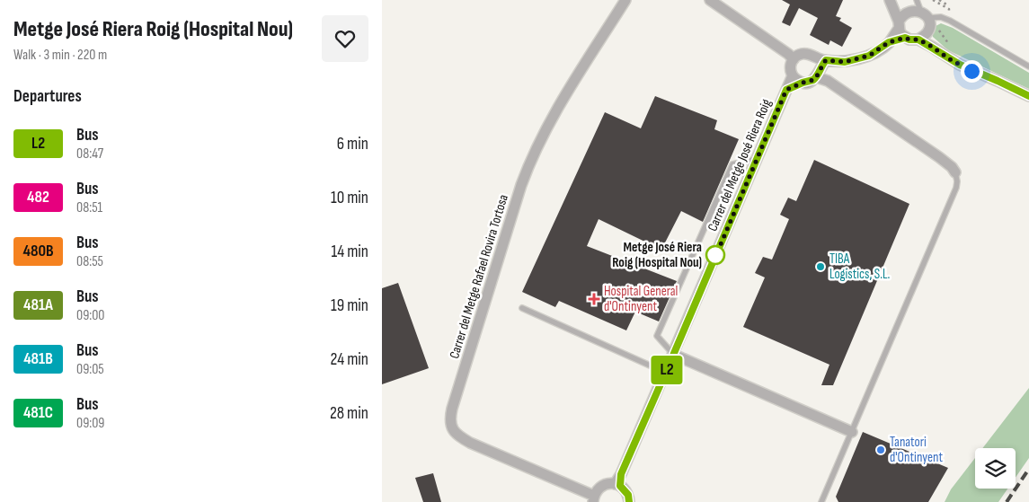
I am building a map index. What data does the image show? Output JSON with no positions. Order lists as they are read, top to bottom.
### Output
{
  "streets": {
    "street": ["Carrer del Metge José Riera Roig", "Carrer del Metge Rafael Rovira Tortosa"]
  },
  "places": {
    "other": ["Metge José Riera Roig (Hospital Nou)", "TIBA Logistics, S.L.", "Tanatori d'Ontinyent"],
    "health": ["Hospital General d'Ontinyent"]
  },
  "lines": ["bus line L2"],
  "page": {
    "heading": [
      ["Metge José Riera Roig (Hospital Nou)", "Walk · 3 min · 220 m"],
      "Departures"
    ],
    "on_map": "L2",
    "list": [
      {
        "mark": "L2",
        "name": "Bus",
        "note": "08:47",
        "value": "6 min"
      },
      {
        "mark": "482",
        "name": "Bus",
        "note": "08:51",
        "value": "10 min"
      },
      {
        "mark": "480B",
        "name": "Bus",
        "note": "08:55",
        "value": "14 min"
      },
      {
        "mark": "481A",
        "name": "Bus",
        "note": "09:00",
        "value": "19 min"
      },
      {
        "mark": "481B",
        "name": "Bus",
        "note": "09:05",
        "value": "24 min"
      },
      {
        "mark": "481C",
        "name": "Bus",
        "note": "09:09",
        "value": "28 min"
      }
    ]
  }
}
